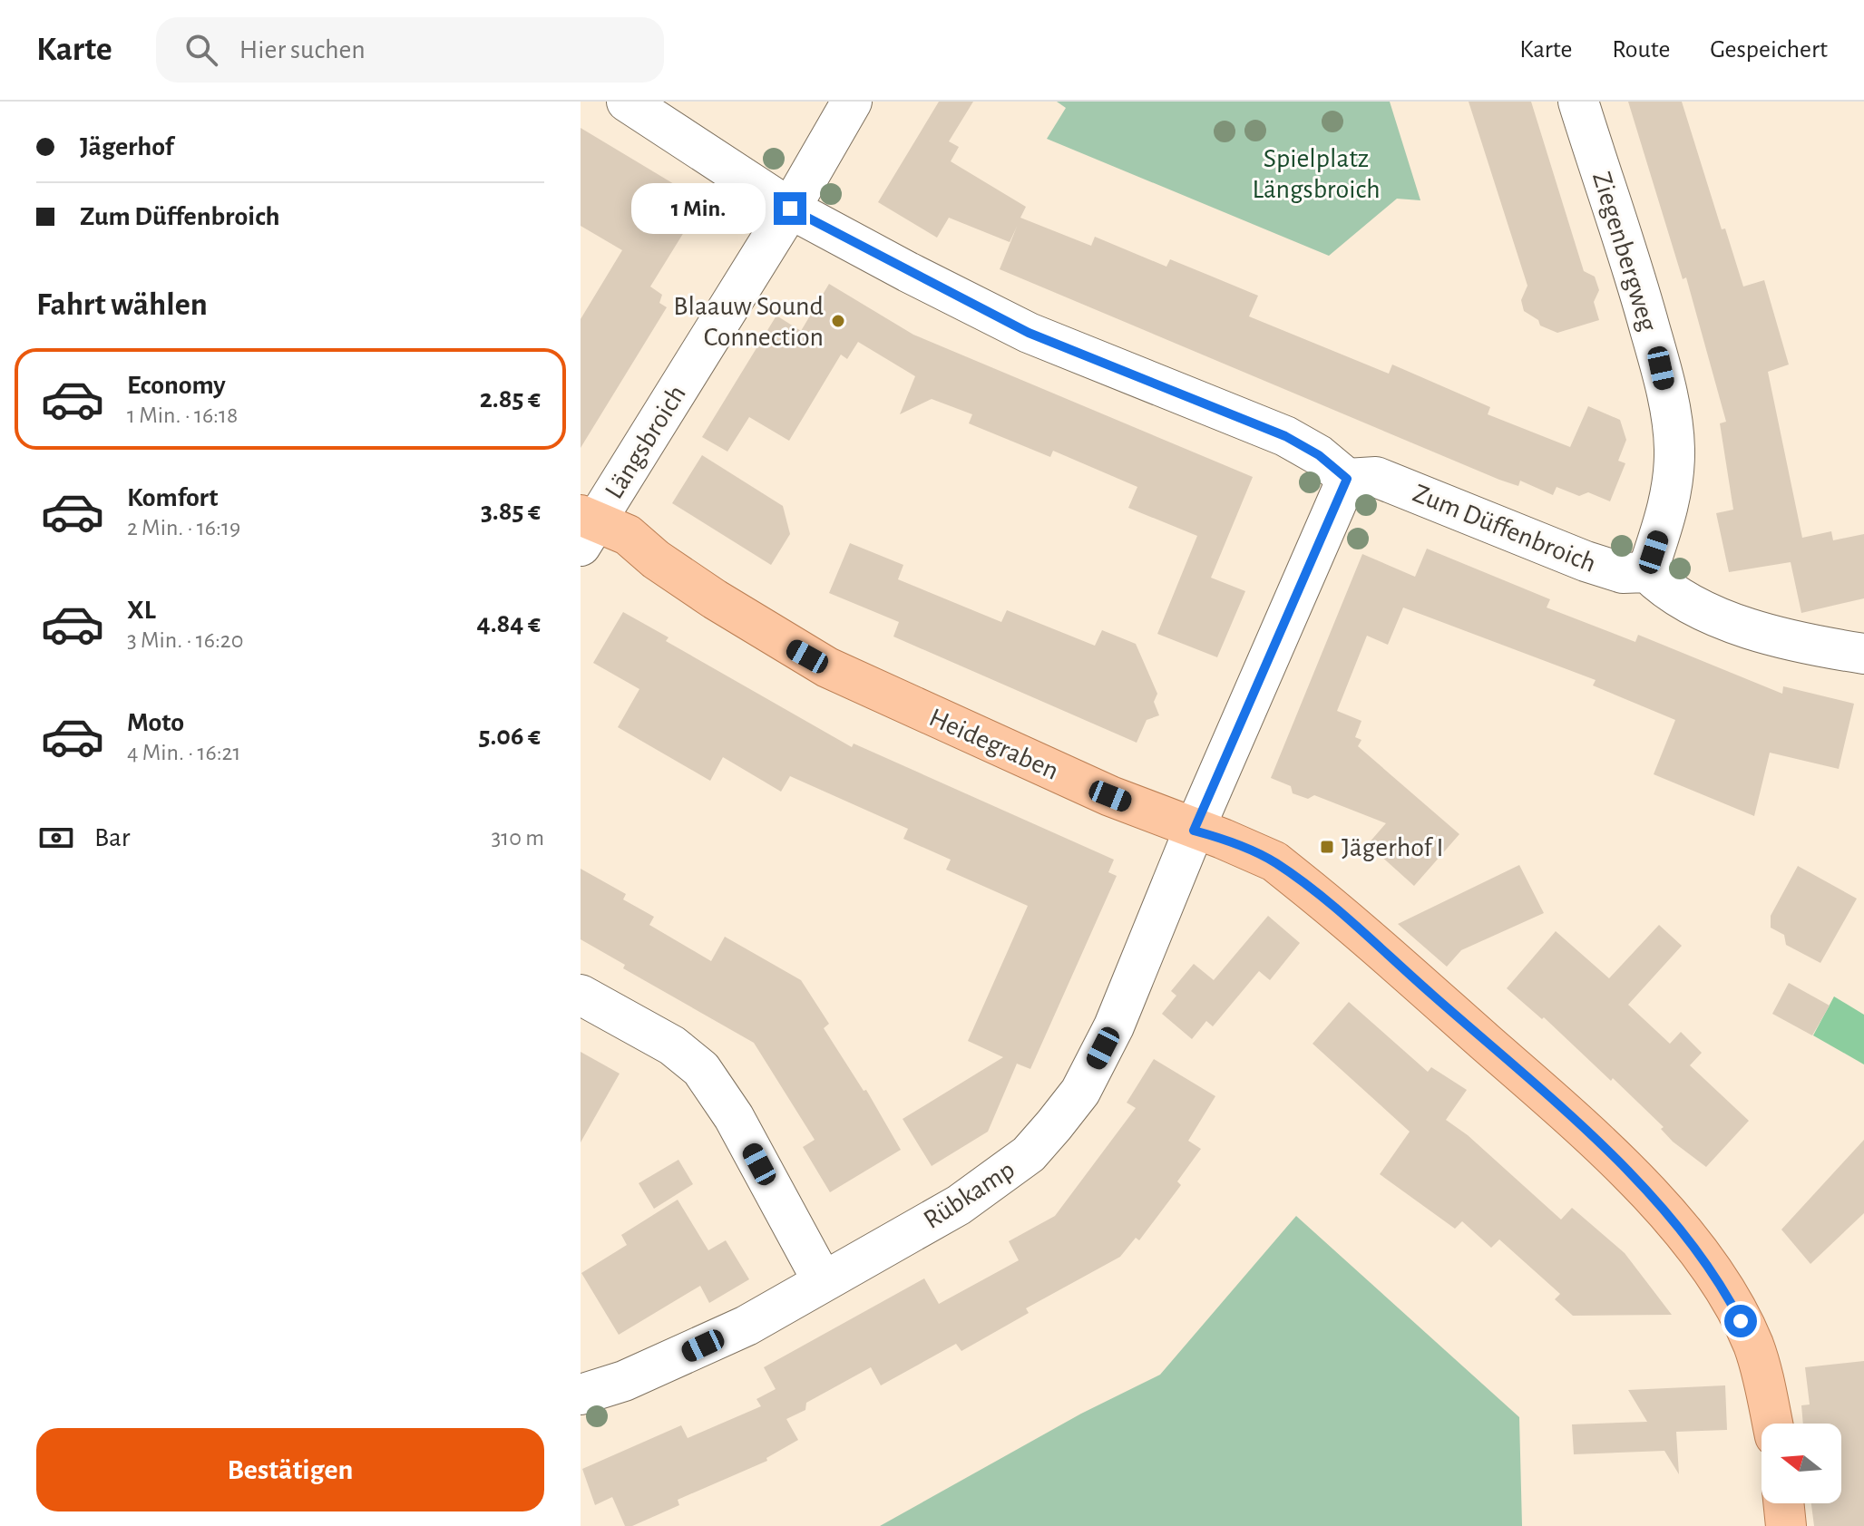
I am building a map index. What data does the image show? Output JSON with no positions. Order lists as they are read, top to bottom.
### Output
{
  "streets": {
    "main road": ["Heidegraben"],
    "street": [
      "Ziegenbergweg",
      "Längsbroich",
      "Zum Düffenbroich",
      "Rübkamp"
    ]
  },
  "crossings": [
    ["Ziegenbergweg", "Zum Düffenbroich"],
    ["Längsbroich", "Heidegraben"],
    ["Heidegraben", "Rübkamp"]
  ],
  "parks": ["Spielplatz Längsbroich"],
  "places": {
    "other": ["Blaauw Sound Connection"],
    "transit": ["Jägerhof I"]
  },
  "north": "left",
  "page": {
    "header": "Karte",
    "search": "Hier suchen",
    "nav": ["Karte", "Route", "Gespeichert"],
    "banner": ["Jägerhof", "Zum Düffenbroich"],
    "bubble": "1 Min.",
    "heading": "Fahrt wählen",
    "list": [
      {
        "name": "Economy",
        "note": "1 Min. · 16:18",
        "value": "2.85 €"
      },
      {
        "name": "Komfort",
        "note": "2 Min. · 16:19",
        "value": "3.85 €"
      },
      {
        "name": "XL",
        "note": "3 Min. · 16:20",
        "value": "4.84 €"
      },
      {
        "name": "Moto",
        "note": "4 Min. · 16:21",
        "value": "5.06 €"
      }
    ],
    "pay": ["Bar", "310 m"],
    "buttons": "Bestätigen"
  }
}
